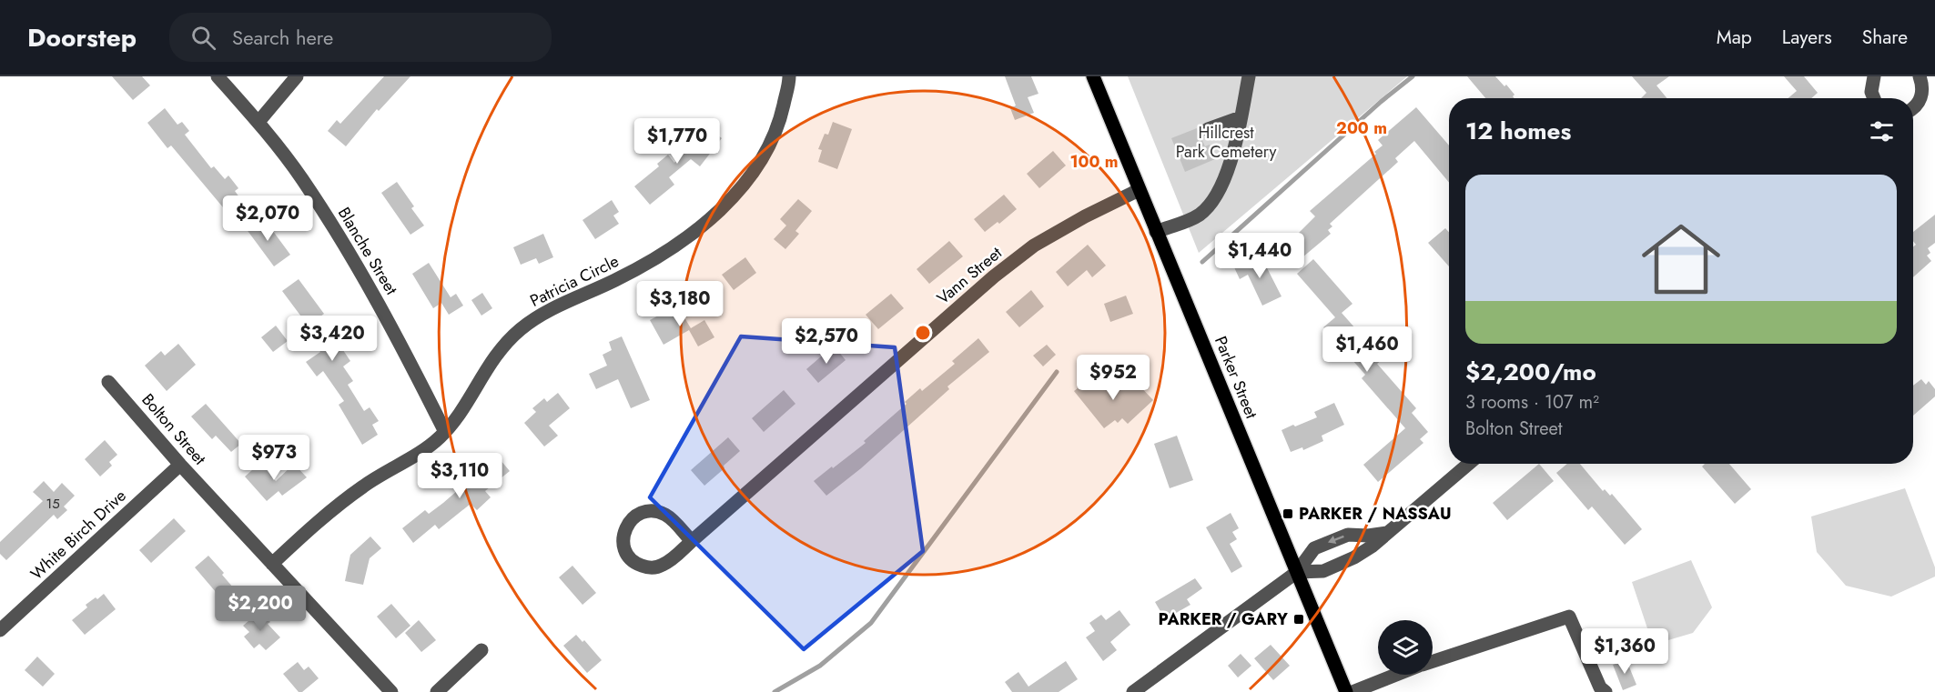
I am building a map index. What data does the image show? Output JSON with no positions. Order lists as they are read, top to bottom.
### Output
{
  "streets": {
    "main road": ["Parker Street"],
    "street": [
      "Blanche Street",
      "Vann Street",
      "Patricia Circle",
      "Bolton Street",
      "White Birch Drive"
    ]
  },
  "crossings": [
    ["Blanche Street", "Patricia Circle"],
    ["Vann Street", "Parker Street"],
    ["Patricia Circle", "Bolton Street"],
    ["Bolton Street", "White Birch Drive"]
  ],
  "parks": ["Hillcrest Park Cemetery"],
  "places": {
    "transit": ["PARKER / NASSAU", "PARKER / GARY"]
  },
  "house_numbers": ["15"],
  "page": {
    "header": "Doorstep",
    "search": "Search here",
    "nav": ["Map", "Layers", "Share"],
    "heading": "12 homes",
    "price": [
      "$1,770",
      "$2,070",
      "$1,440",
      "$3,180",
      "$3,420",
      "$2,570",
      "$1,460",
      "$952",
      "$973",
      "$3,110",
      "$2,200",
      "$1,360"
    ],
    "list": [
      {
        "name": "$2,200/mo",
        "note": "3 rooms · 107 m² · Bolton Street"
      }
    ]
  },
  "rings": ["200 m", "100 m"]
}
